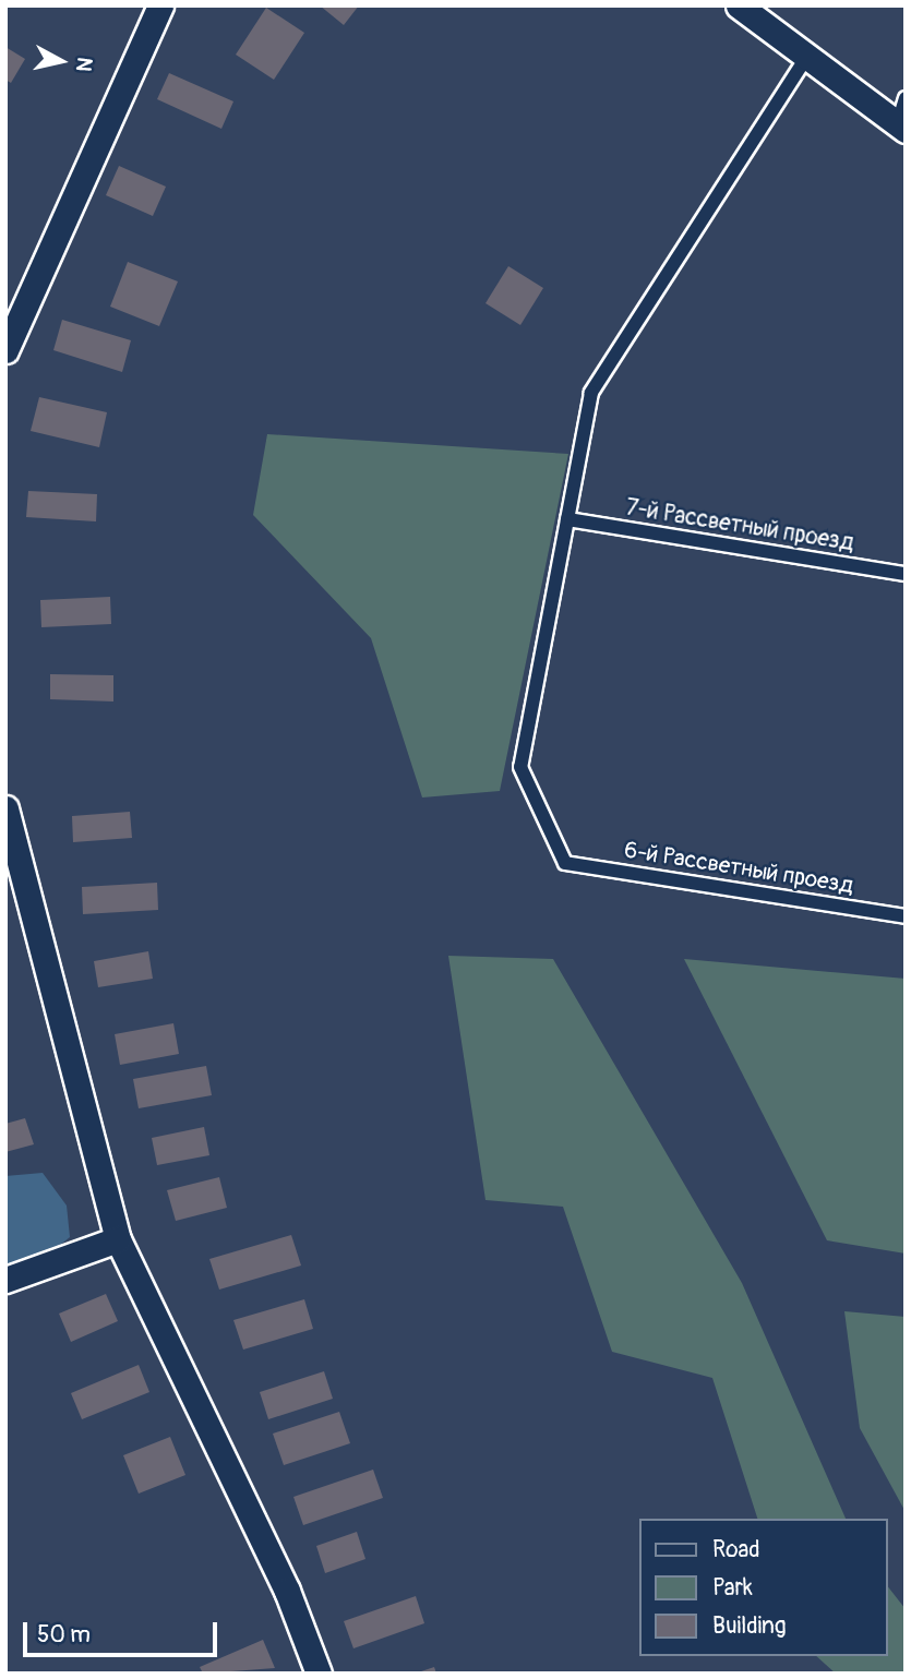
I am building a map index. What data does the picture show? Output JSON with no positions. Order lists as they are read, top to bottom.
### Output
{
  "streets": {
    "lane": ["7-й Рассветный проезд", "6-й Рассветный проезд"]
  },
  "crossings": [
    ["7-й Рассветный проезд", "6-й Рассветный проезд"]
  ],
  "legend": ["Road", "Park", "Building"],
  "scale_bar": "50 m",
  "north": "right"
}
